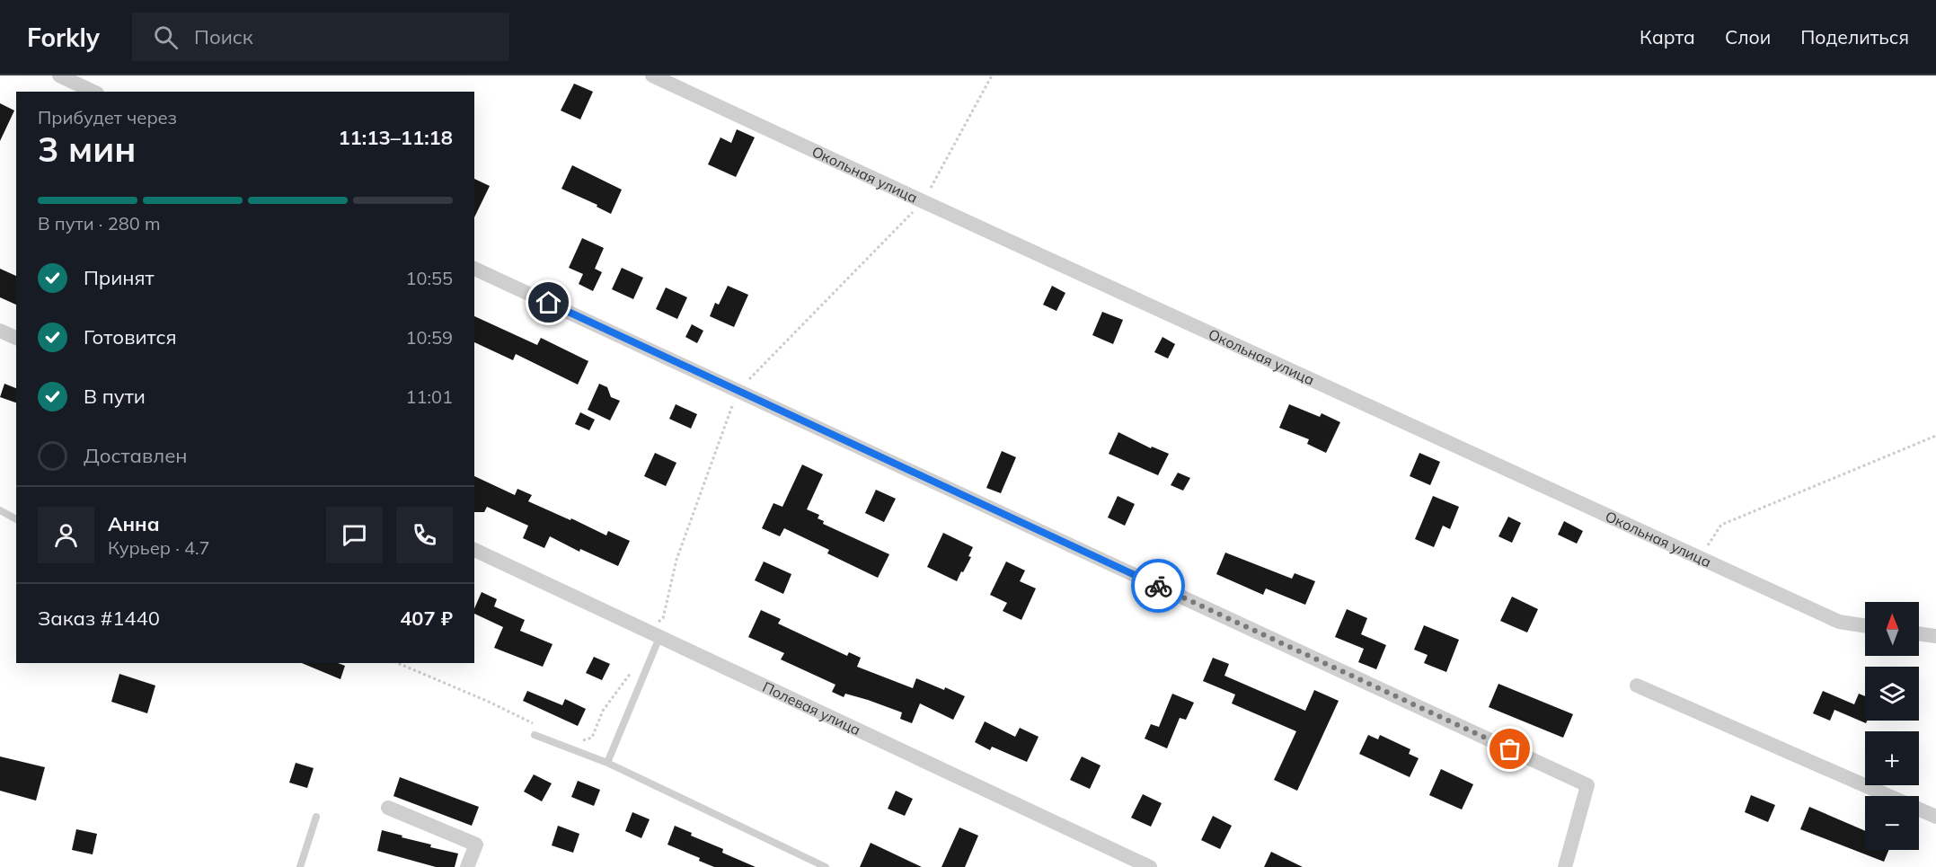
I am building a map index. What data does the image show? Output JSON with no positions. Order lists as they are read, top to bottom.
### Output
{
  "streets": {
    "street": ["Окольная улица", "Полевая улица"]
  },
  "north": "top",
  "page": {
    "header": "Forkly",
    "search": "Поиск",
    "nav": ["Карта", "Слои", "Поделиться"],
    "heading": ["3 мин", "Прибудет через", "11:13–11:18"],
    "panel": [
      "Анна",
      "Курьер · 4.7",
      "Заказ #1440",
      "407 ₽"
    ],
    "bar": "В пути · 280 m",
    "list": [
      ["Принят", "10:55"],
      ["Готовится", "10:59"],
      ["В пути", "11:01"],
      "Доставлен"
    ],
    "map_buttons": ["+", "−"]
  }
}
